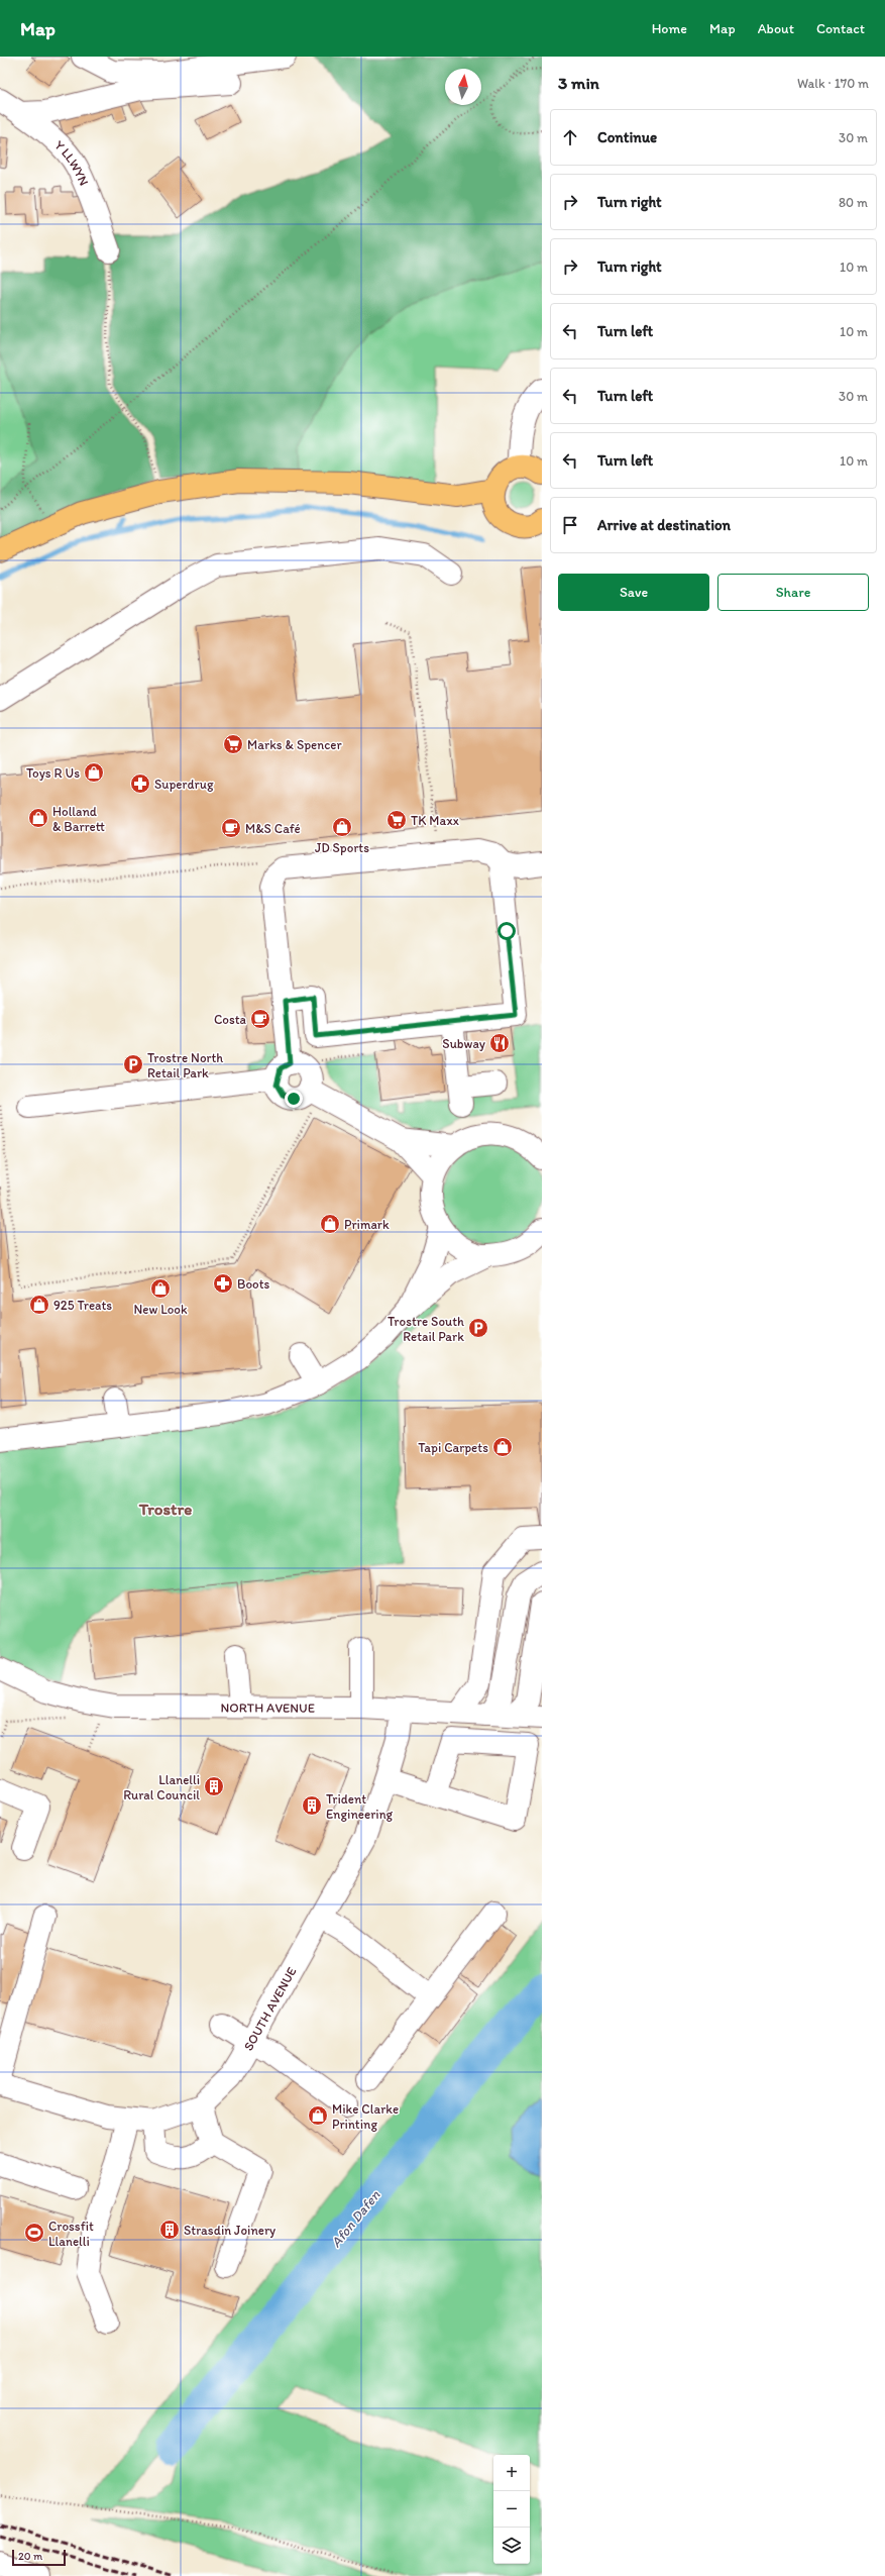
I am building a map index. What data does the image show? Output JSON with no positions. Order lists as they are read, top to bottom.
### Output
{
  "streets": {
    "street": ["Y LLWYN", "NORTH AVENUE", "SOUTH AVENUE"]
  },
  "crossings": [
    ["NORTH AVENUE", "SOUTH AVENUE"]
  ],
  "districts": ["Trostre"],
  "water": ["Afon Dafen"],
  "places": {
    "supermarket": ["Marks & Spencer", "TK Maxx"],
    "shop": [
      "Toys R Us",
      "Holland & Barrett",
      "JD Sports",
      "Primark",
      "New Look",
      "925 Treats",
      "Tapi Carpets",
      "Mike Clarke Printing"
    ],
    "pharmacy": ["Superdrug", "Boots"],
    "cafe": ["M&S Café", "Costa"],
    "restaurant": ["Subway"],
    "parking": ["Trostre North Retail Park", "Trostre South Retail Park"],
    "building": ["Llanelli Rural Council", "Trident Engineering", "Strasdin Joinery"],
    "sports": ["Crossfit Llanelli"]
  },
  "scale_bar": "20 m",
  "north": "top",
  "page": {
    "header": "Map",
    "nav": [
      "Home",
      "Map",
      "About",
      "Contact"
    ],
    "heading": ["3 min", "Walk · 170 m"],
    "list": [
      ["Continue", "30 m"],
      ["Turn right", "80 m"],
      ["Turn right", "10 m"],
      ["Turn left", "10 m"],
      ["Turn left", "30 m"],
      ["Turn left", "10 m"],
      "Arrive at destination"
    ],
    "buttons": ["Save", "Share"],
    "map_buttons": ["+", "−"],
    "scale": "20 m"
  }
}
